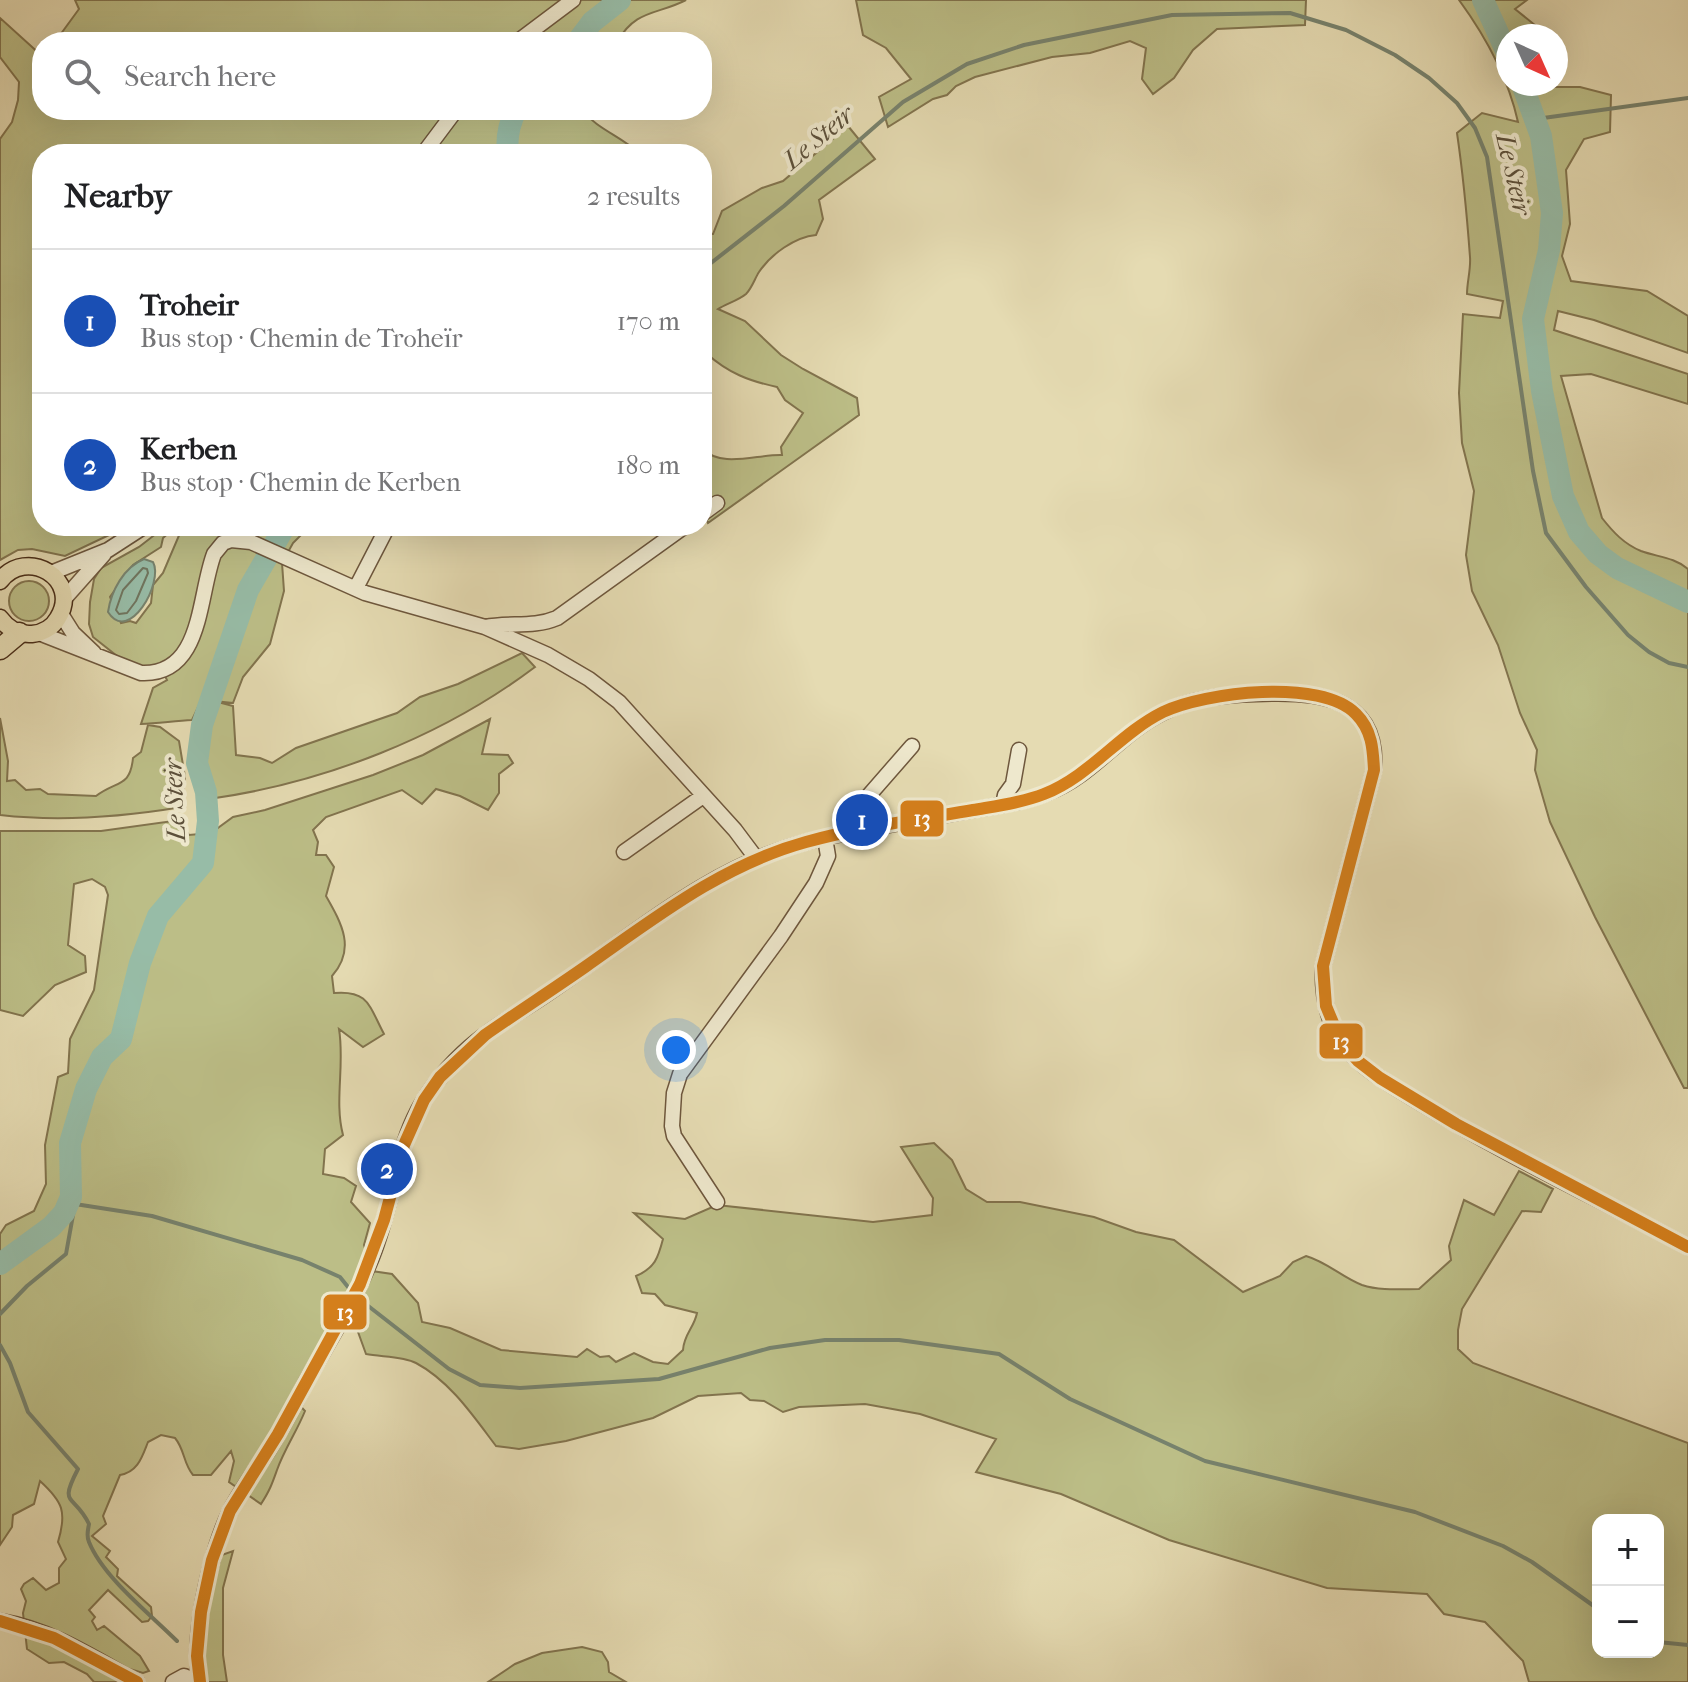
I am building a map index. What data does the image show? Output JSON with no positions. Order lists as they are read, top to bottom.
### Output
{
  "water": ["Le Steir"],
  "lines": ["transit line 13"],
  "north": "bottom right",
  "page": {
    "search": "Search here",
    "heading": ["Nearby", "2 results"],
    "list": [
      {
        "mark": "1",
        "name": "Troheir",
        "note": "Bus stop · Chemin de Troheïr",
        "value": "170 m"
      },
      {
        "mark": "2",
        "name": "Kerben",
        "note": "Bus stop · Chemin de Kerben",
        "value": "180 m"
      }
    ],
    "pins": ["1", "2"],
    "map_buttons": ["+", "−"]
  }
}
